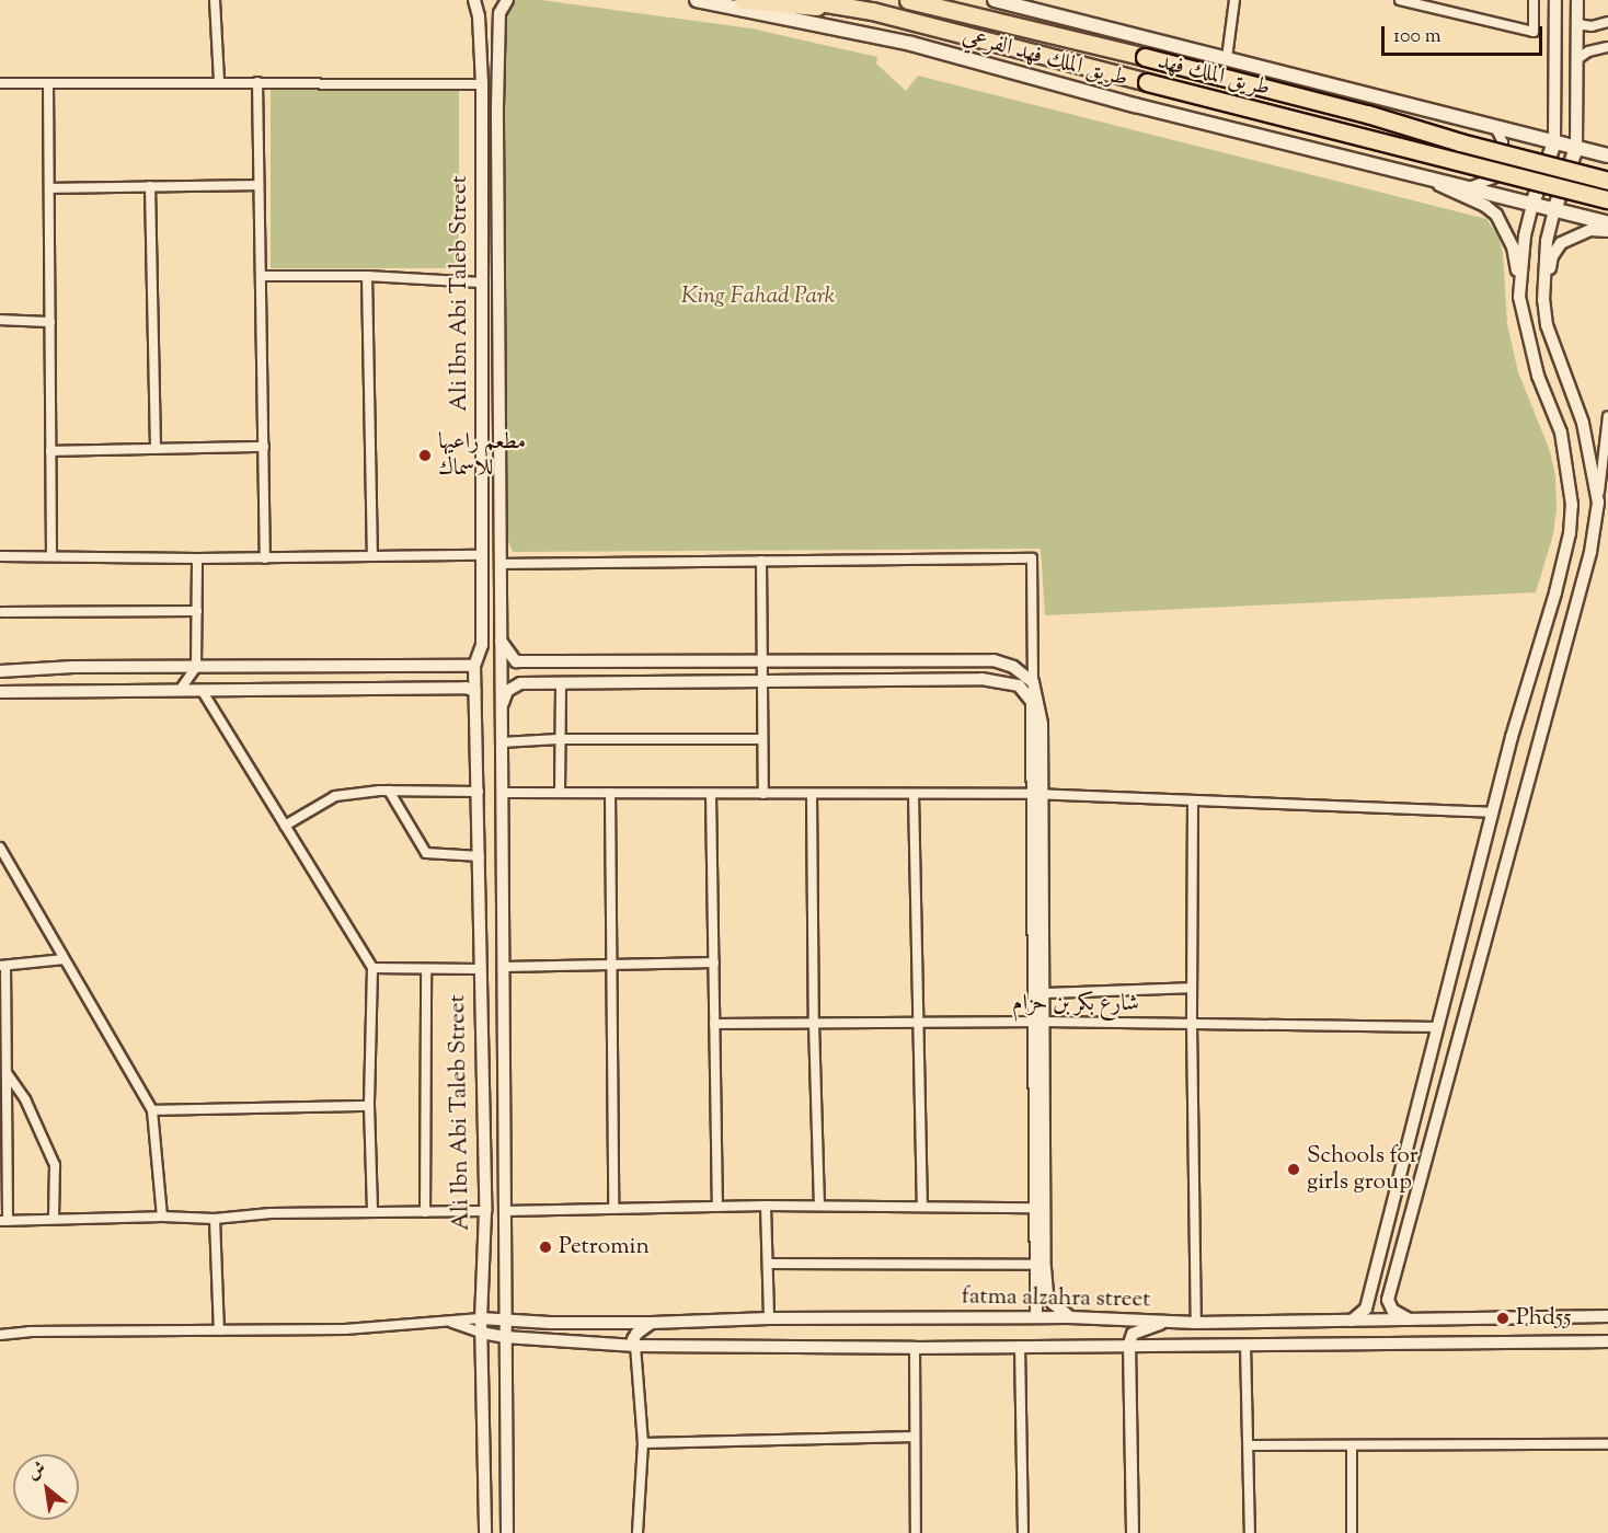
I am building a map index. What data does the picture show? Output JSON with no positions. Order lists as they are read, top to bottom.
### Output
{
  "streets": {
    "highway": ["طريق الملك فهد"],
    "main road": ["طريق الملك فهد الفرعي"],
    "street": ["Ali Ibn Abi Taleb Street", "شارع بكر بن حزام", "fatma alzahra street"]
  },
  "crossings": [
    ["Ali Ibn Abi Taleb Street", "fatma alzahra street"]
  ],
  "parks": ["King Fahad Park"],
  "places": [
    "مطعم راعيها للاسماك",
    "Schools for girls group",
    "Petromin",
    "Phd55"
  ],
  "scale_bar": "100 m",
  "north": "top left"
}
